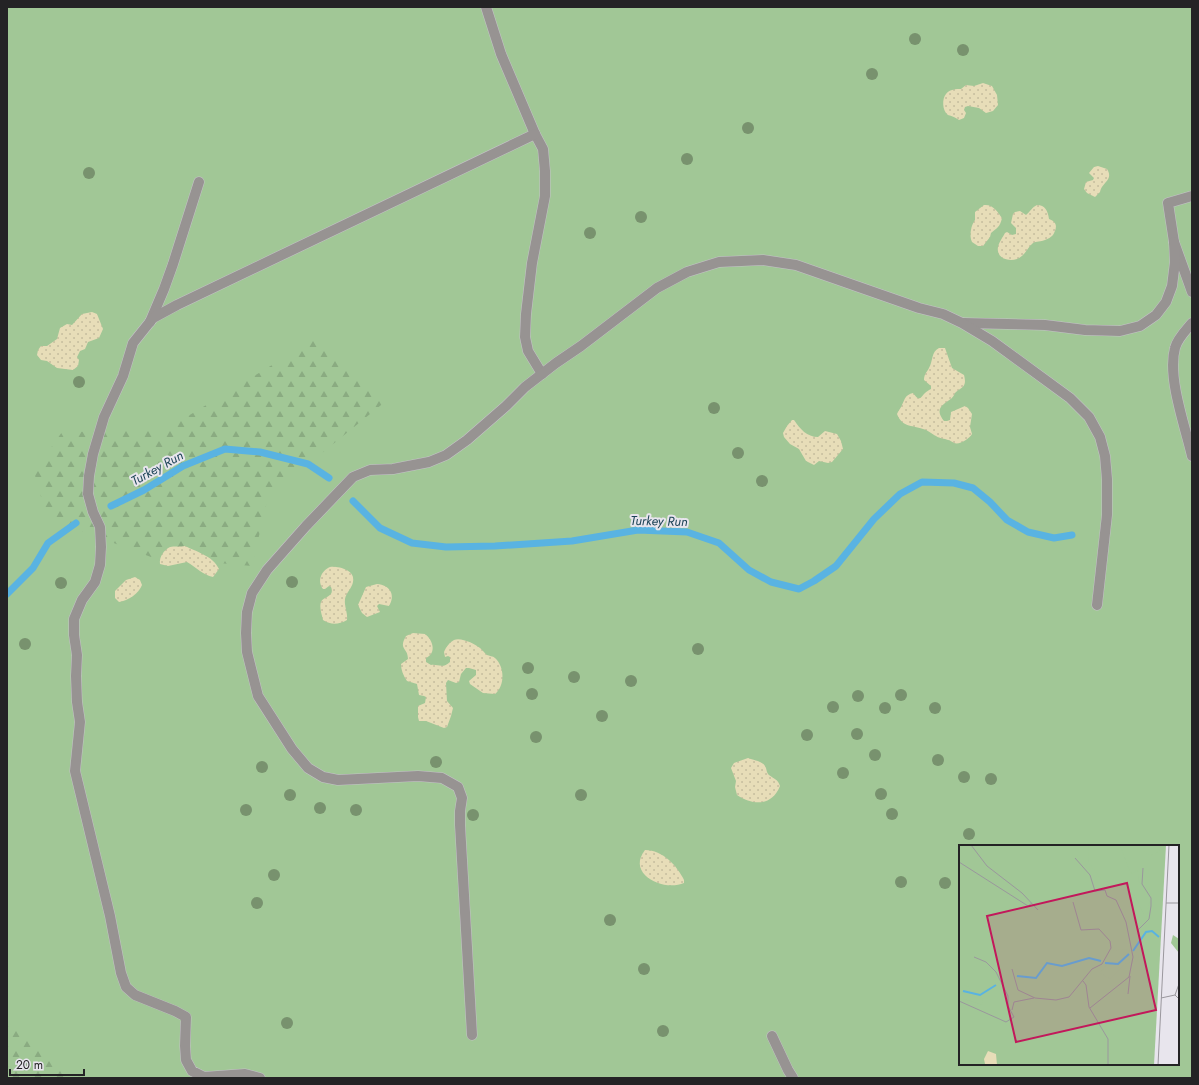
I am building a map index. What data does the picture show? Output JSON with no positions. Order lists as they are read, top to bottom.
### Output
{
  "water": ["Turkey Run"],
  "scale_bar": "20 m"
}
